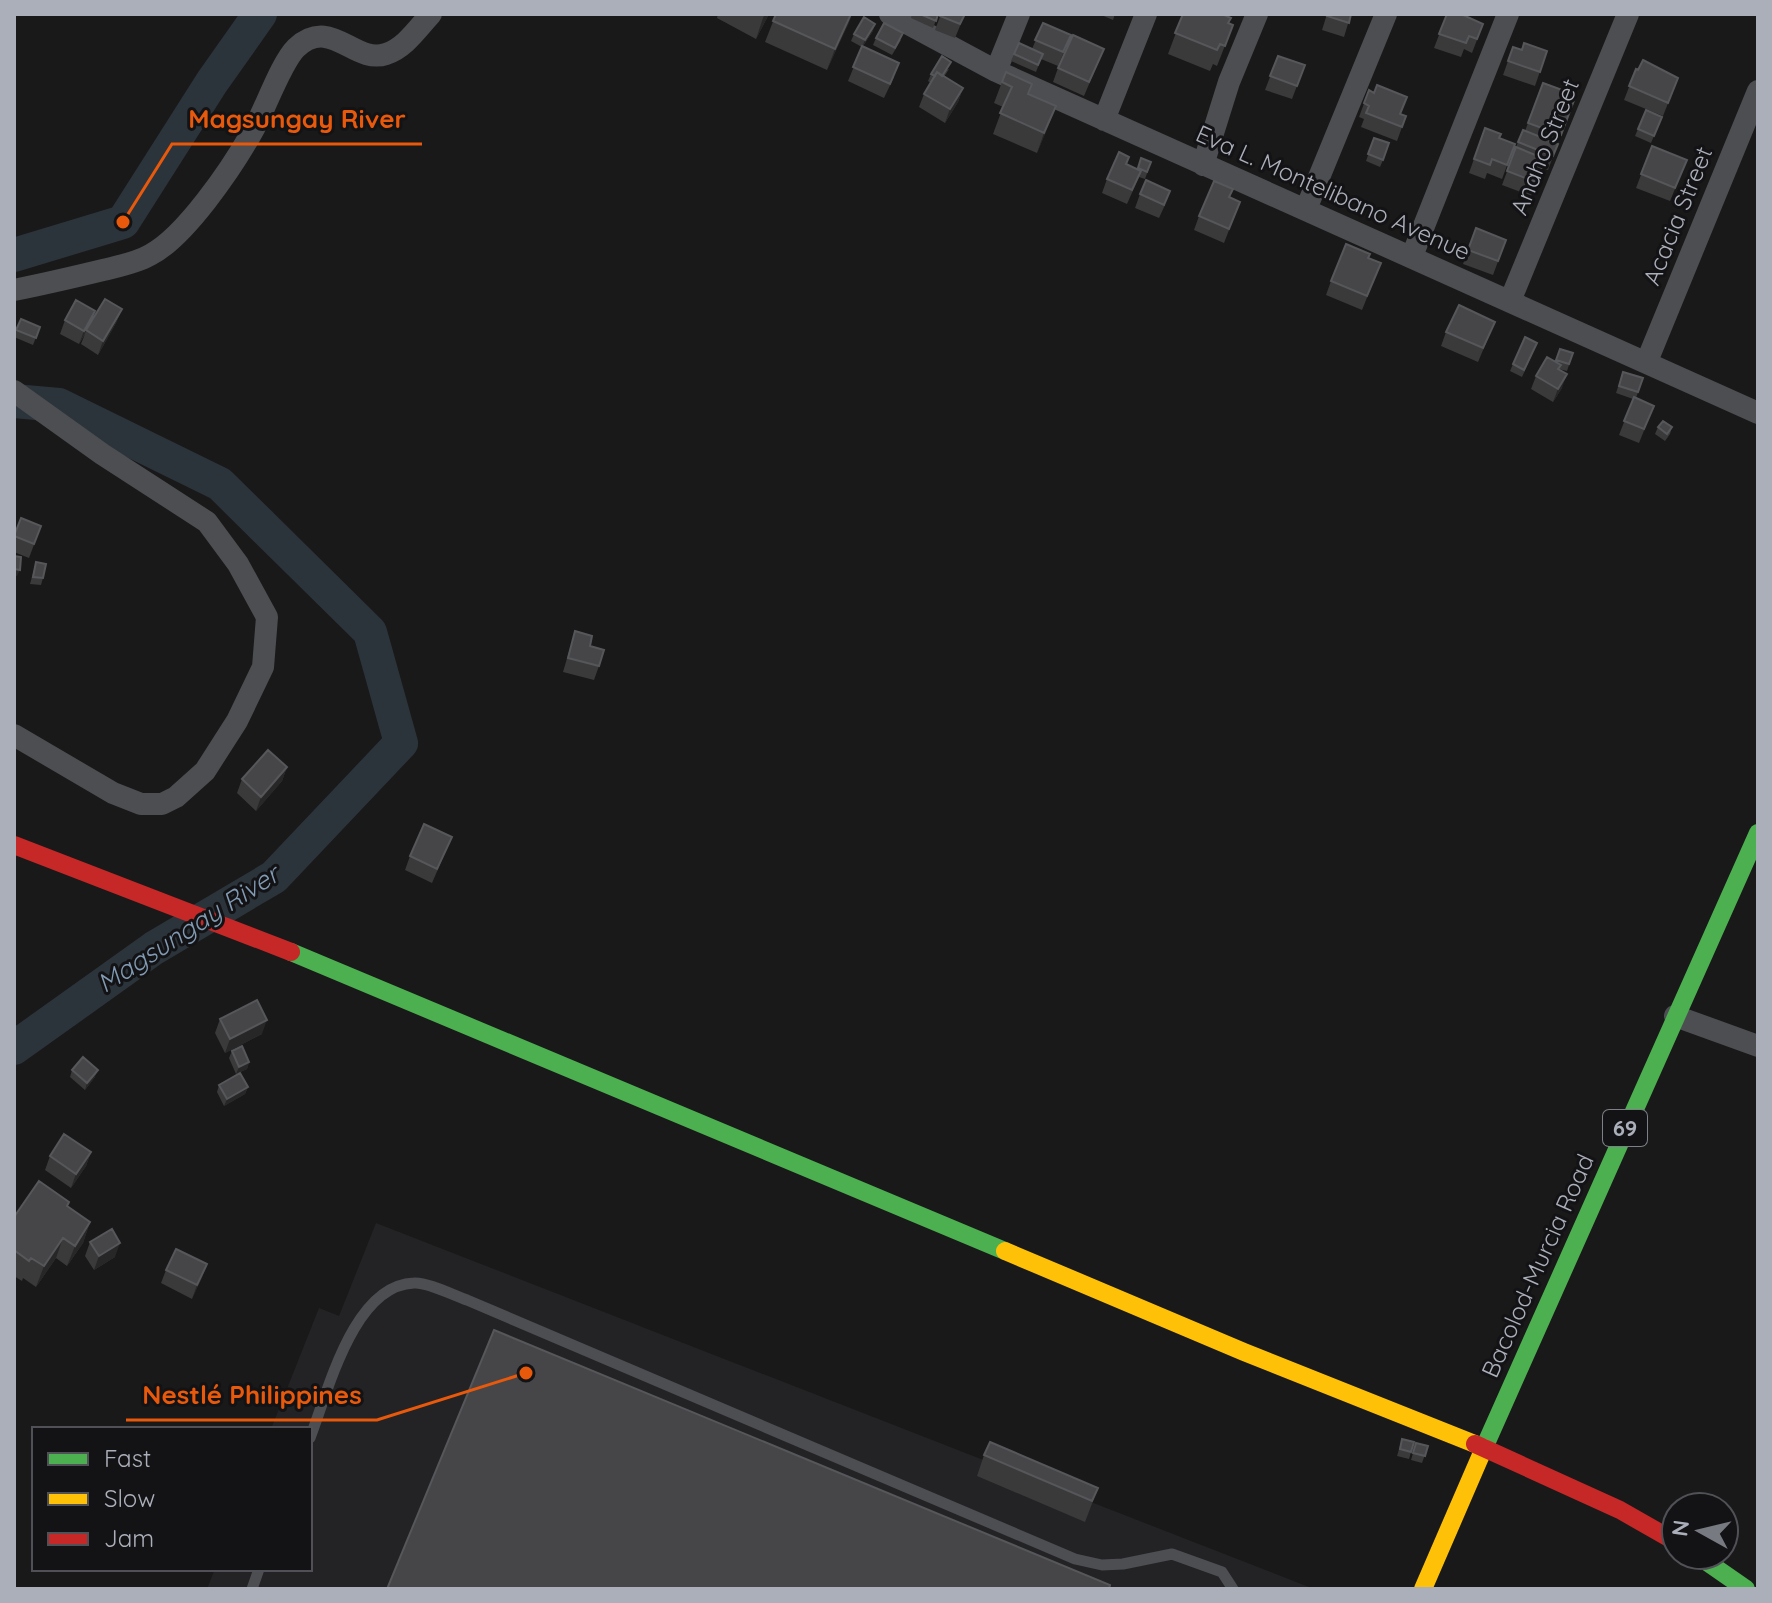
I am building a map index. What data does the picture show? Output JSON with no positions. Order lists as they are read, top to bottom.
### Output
{
  "streets": {
    "main road": ["69", "Bacolod-Murcia Road"],
    "street": ["Anaho Street", "Eva L. Montelibano Avenue", "Acacia Street"]
  },
  "crossings": [
    ["Anaho Street", "Eva L. Montelibano Avenue"],
    ["Eva L. Montelibano Avenue", "Acacia Street"]
  ],
  "water": ["Magsungay River"],
  "places": ["Magsungay River", "Nestlé Philippines"],
  "legend": ["Fast", "Slow", "Jam"],
  "north": "left"
}
